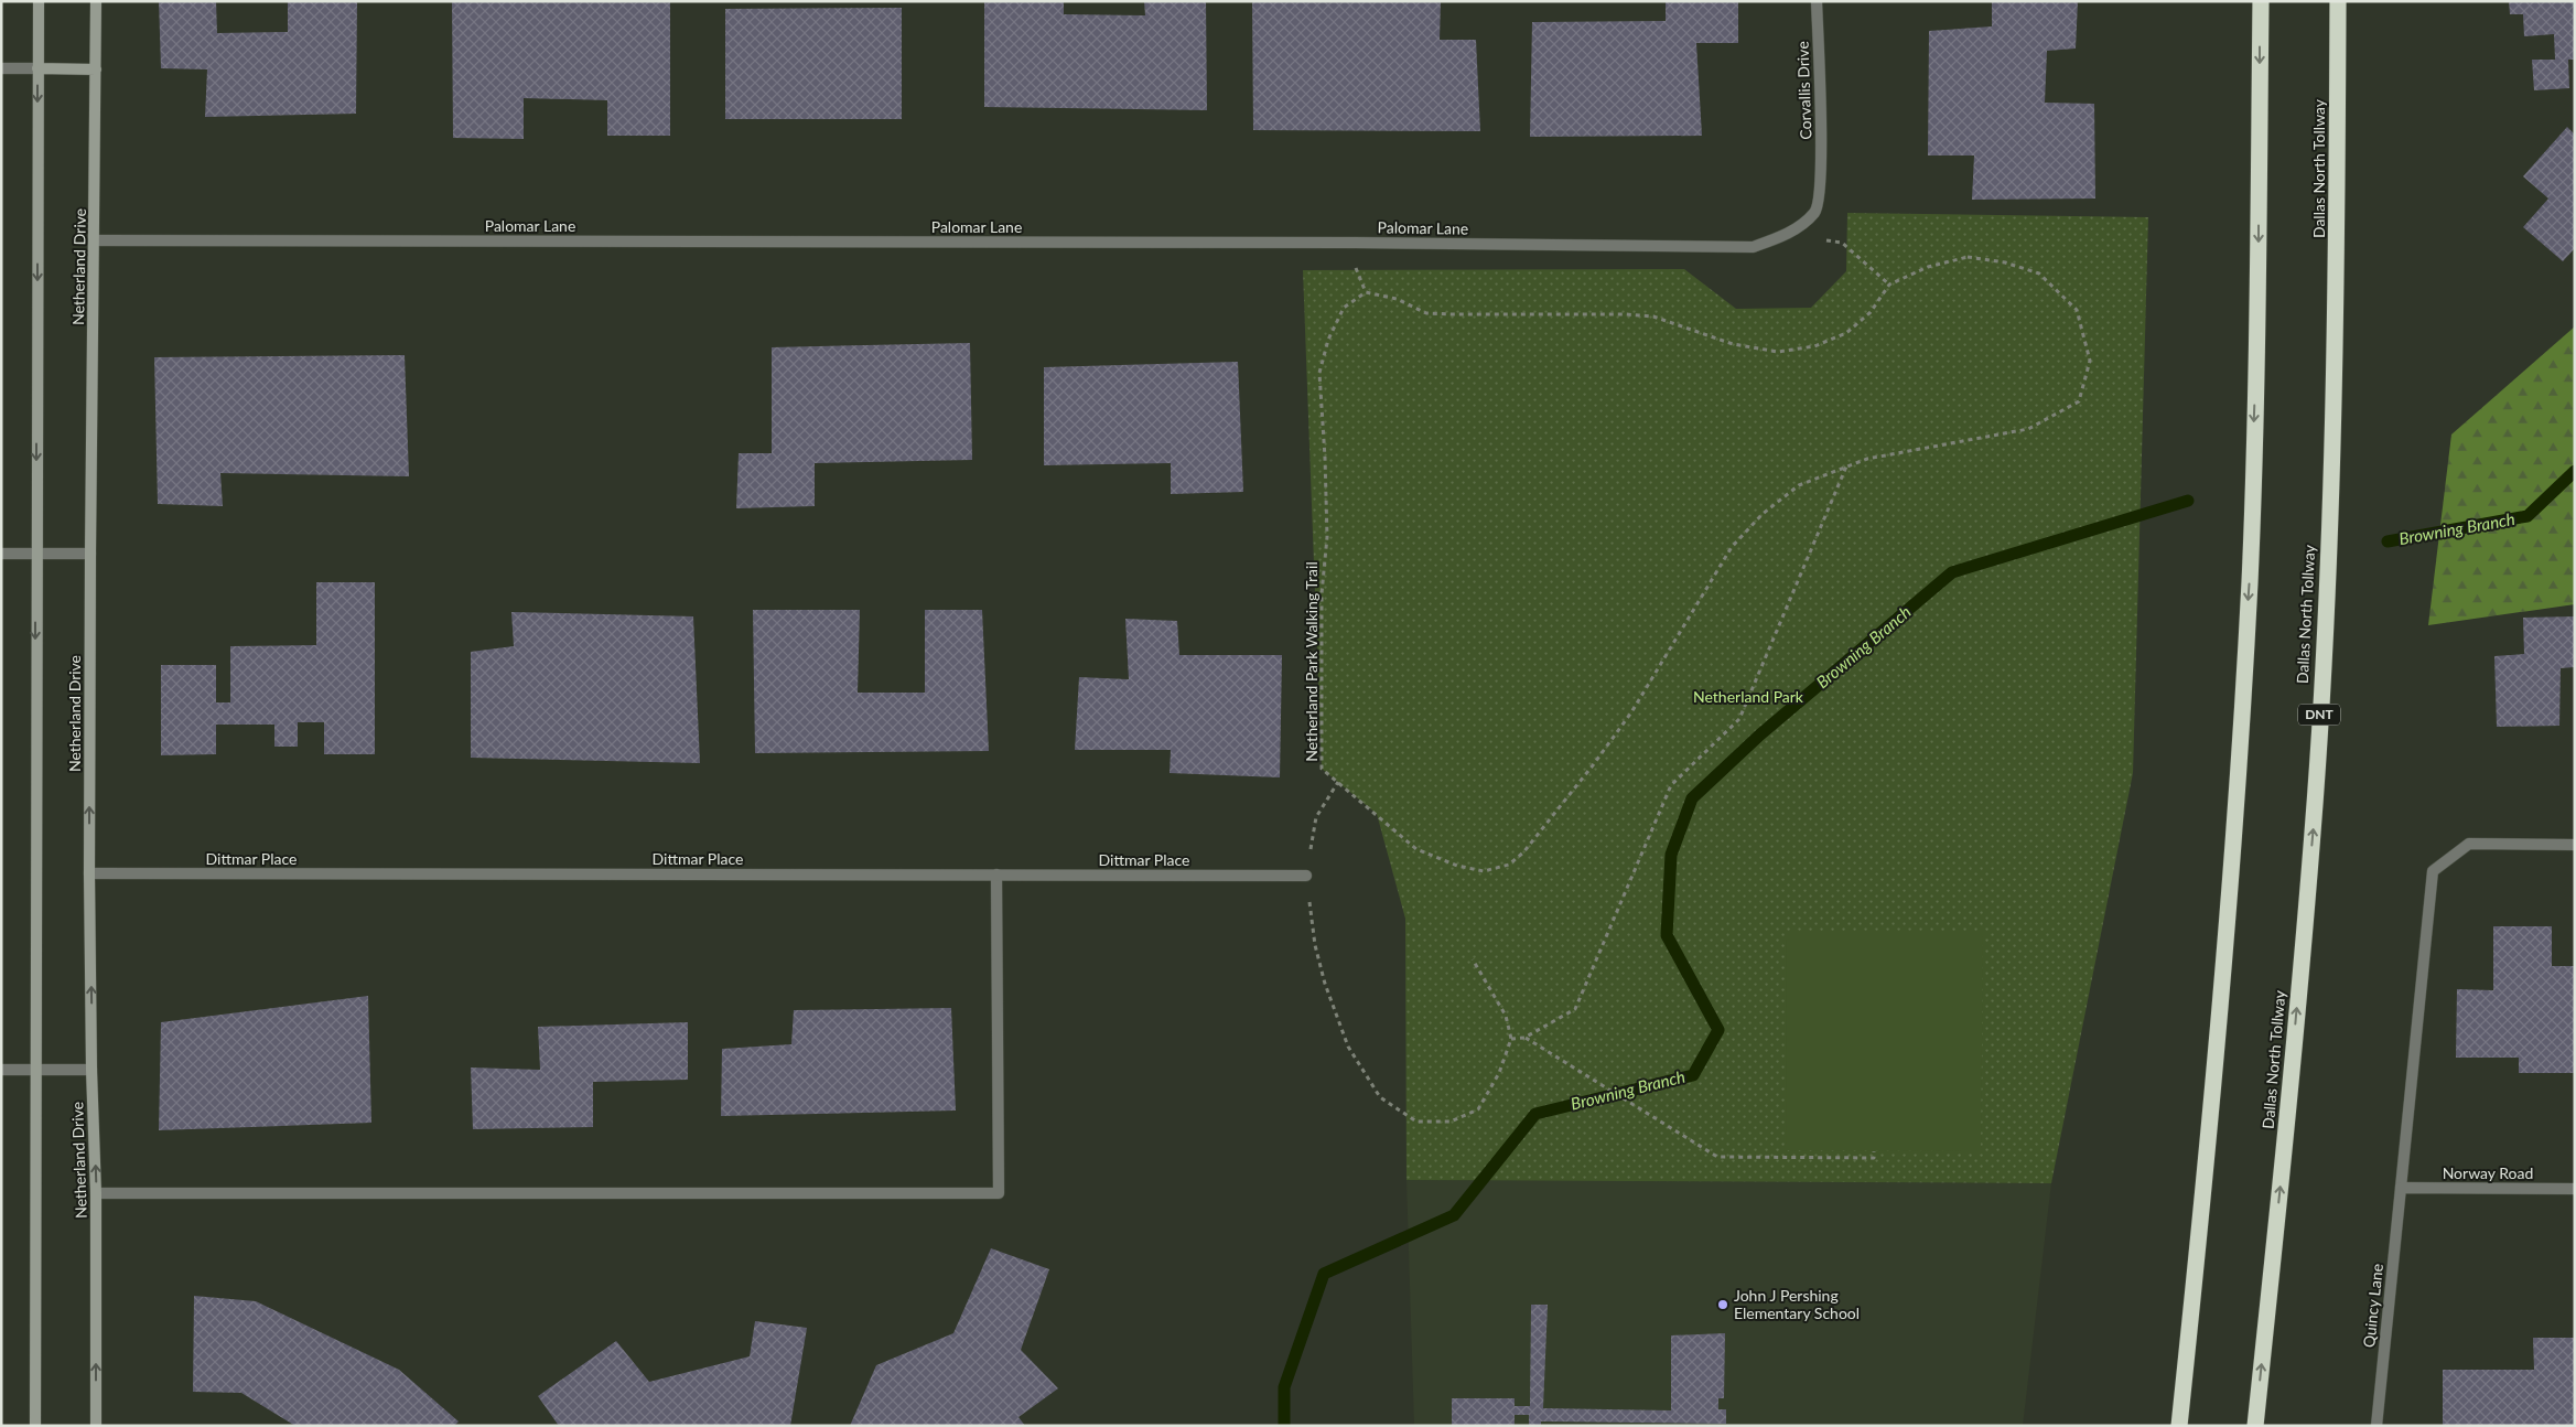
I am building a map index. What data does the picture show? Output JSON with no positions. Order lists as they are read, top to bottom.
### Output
{
  "streets": {
    "highway": ["Dallas North Tollway", "DNT"],
    "street": [
      "Corvallis Drive",
      "Palomar Lane",
      "Netherland Drive",
      "Dittmar Place",
      "Norway Road",
      "Quincy Lane"
    ],
    "path": ["Netherland Park Walking Trail"]
  },
  "crossings": [
    ["Corvallis Drive", "Palomar Lane"],
    ["Palomar Lane", "Netherland Drive"],
    ["Netherland Drive", "Dittmar Place"],
    ["Norway Road", "Quincy Lane"]
  ],
  "water": ["Browning Branch"],
  "parks": ["Netherland Park"],
  "places": ["John J Pershing Elementary School"]
}
